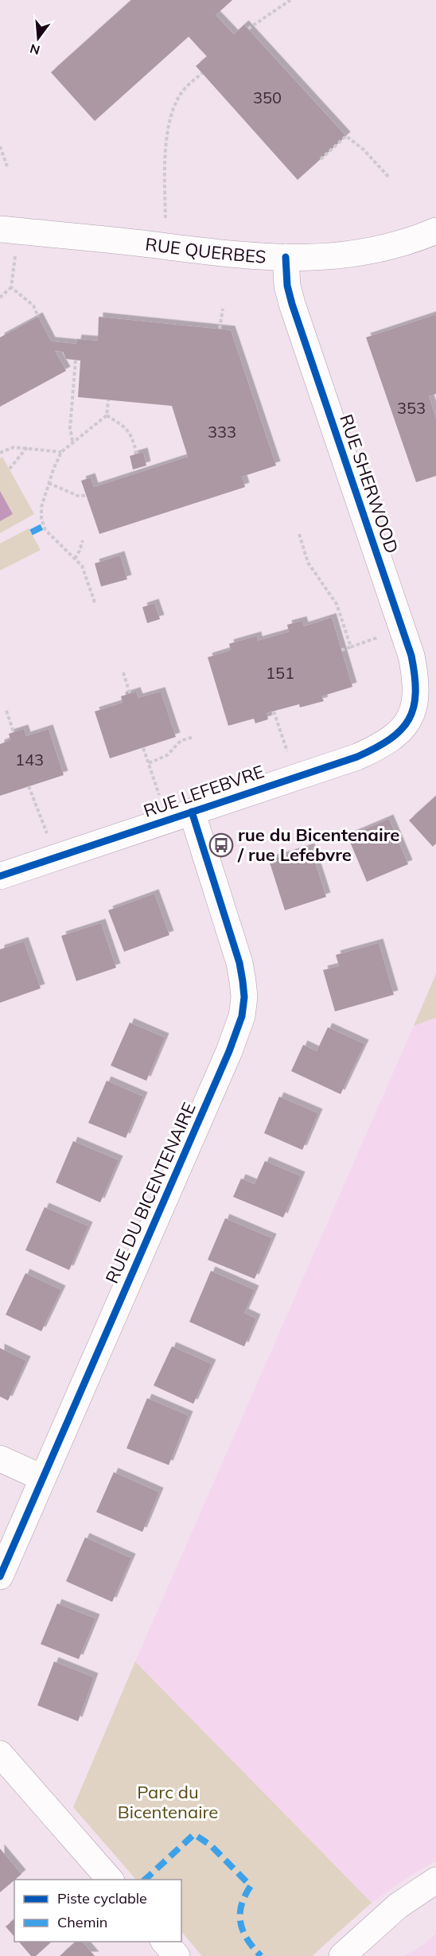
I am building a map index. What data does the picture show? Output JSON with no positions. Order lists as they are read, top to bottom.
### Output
{
  "streets": {
    "street": [
      "RUE QUERBES",
      "RUE SHERWOOD",
      "RUE LEFEBVRE",
      "RUE DU BICENTENAIRE"
    ]
  },
  "crossings": [
    ["RUE QUERBES", "RUE SHERWOOD"],
    ["RUE SHERWOOD", "RUE LEFEBVRE"],
    ["RUE LEFEBVRE", "RUE DU BICENTENAIRE"]
  ],
  "parks": ["Parc du Bicentenaire"],
  "places": {
    "bus stop": ["rue du Bicentenaire / rue Lefebvre"]
  },
  "house_numbers": [
    "350",
    "353",
    "333",
    "151",
    "143"
  ],
  "legend": ["Piste cyclable", "Chemin"],
  "north": "bottom"
}
